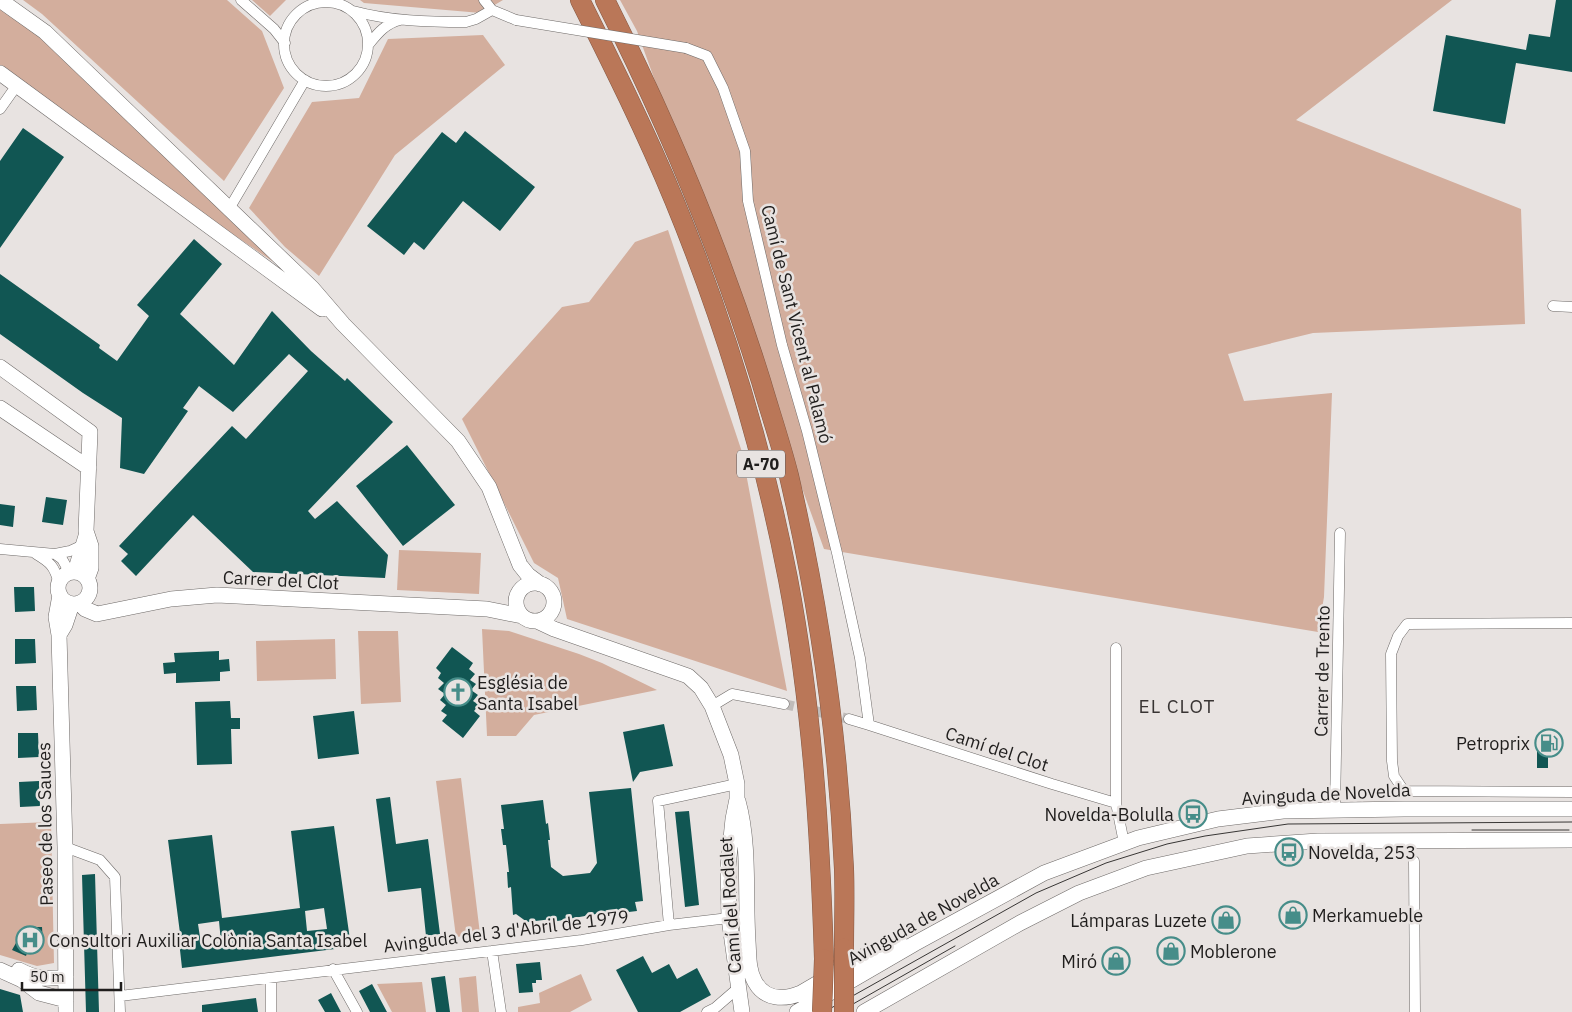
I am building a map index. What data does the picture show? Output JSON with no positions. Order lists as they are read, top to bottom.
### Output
{
  "streets": {
    "highway": ["A-70"],
    "street": [
      "Camí de Sant Vicent al Palamó",
      "Carrer del Clot",
      "Carrer de Trento",
      "Camí del Clot",
      "Avinguda de Novelda",
      "Paseo de los Sauces",
      "Camí del Rodalet",
      "Avinguda del 3 d'Abril de 1979"
    ]
  },
  "crossings": [
    ["Camí de Sant Vicent al Palamó", "Camí del Clot"],
    ["Carrer del Clot", "Paseo de los Sauces"],
    ["Carrer del Clot", "Camí del Rodalet"],
    ["Carrer de Trento", "Avinguda de Novelda"],
    ["Avinguda de Novelda", "Camí del Rodalet"],
    ["Camí del Rodalet", "Avinguda del 3 d'Abril de 1979"]
  ],
  "districts": ["EL CLOT"],
  "places": {
    "church": ["Església de Santa Isabel"],
    "fuel station": ["Petroprix"],
    "bus stop": ["Novelda-Bolulla", "Novelda, 253"],
    "shop": [
      "Merkamueble",
      "Lámparas Luzete",
      "Moblerone",
      "Miró"
    ],
    "hospital": ["Consultori Auxiliar Colònia Santa Isabel"]
  },
  "scale_bar": "50 m"
}
